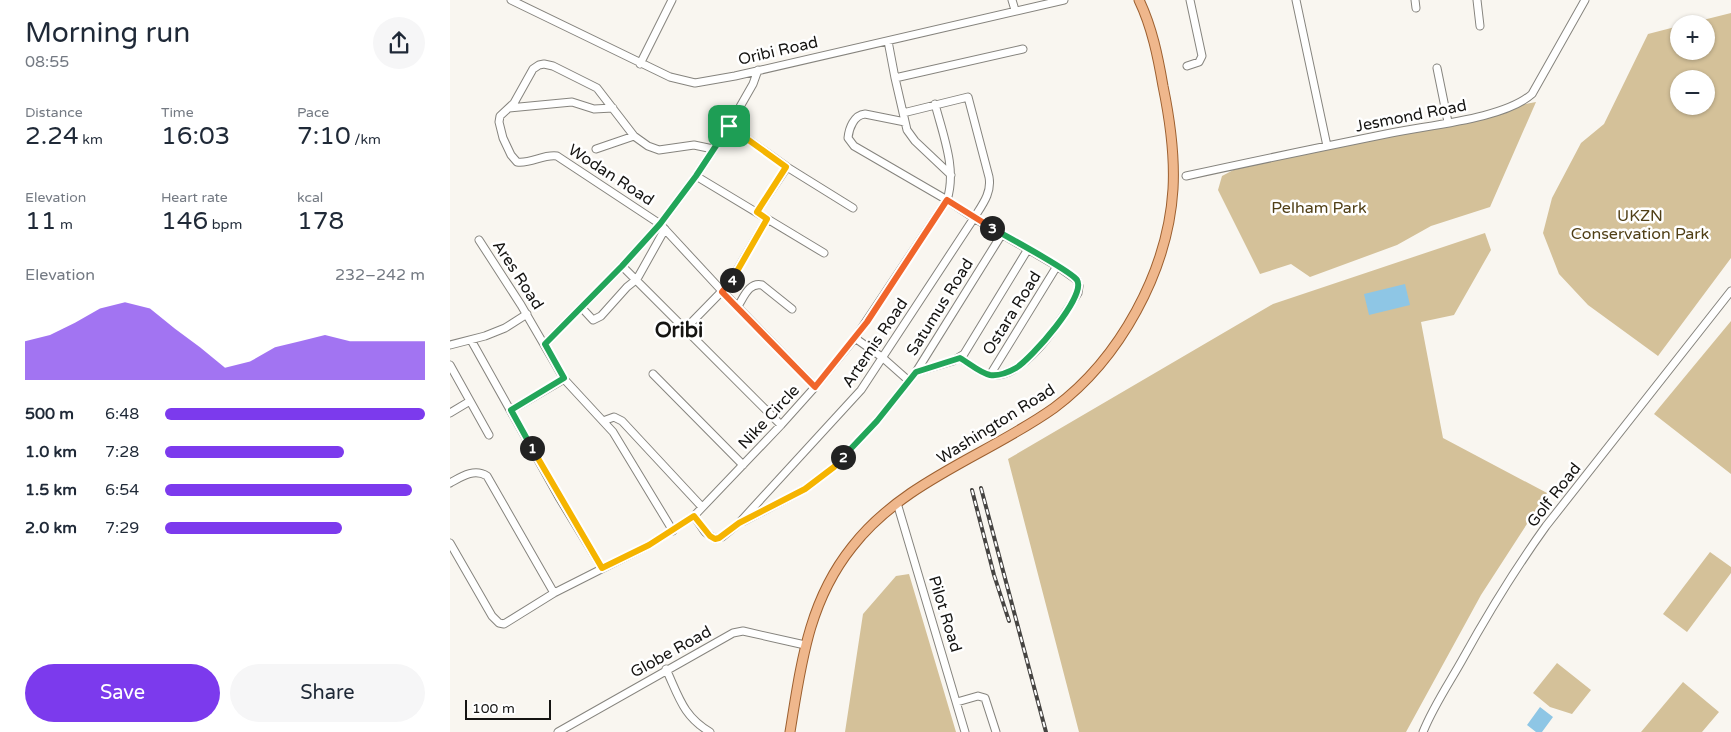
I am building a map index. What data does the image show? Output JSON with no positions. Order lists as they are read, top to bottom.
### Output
{
  "streets": {
    "main road": ["Washington Road"],
    "street": [
      "Oribi Road",
      "Jesmond Road",
      "Wodan Road",
      "Ares Road",
      "Satumus Road",
      "Ostara Road",
      "Artemis Road",
      "Nike Circle",
      "Golf Road",
      "Pilot Road",
      "Globe Road"
    ]
  },
  "crossings": [
    ["Ares Road", "Nike Circle"],
    ["Satumus Road", "Artemis Road"],
    ["Artemis Road", "Nike Circle"],
    ["Washington Road", "Pilot Road"],
    ["Washington Road", "Globe Road"]
  ],
  "districts": ["Oribi"],
  "parks": ["Pelham Park", "UKZN Conservation Park"],
  "scale_bar": "100 m",
  "page": {
    "heading": ["Morning run", "08:55"],
    "map_buttons": ["+", "−"],
    "stats": [
      ["Distance", "2.24 km"],
      ["Time", "16:03"],
      ["Pace", "7:10 /km"],
      ["Elevation", "11 m"],
      ["Heart rate", "146 bpm"],
      ["kcal", "178"]
    ],
    "pins": [
      "3",
      "4",
      "1",
      "2"
    ],
    "chart": ["Elevation", "232–242 m"],
    "list": [
      {
        "name": "500 m",
        "note": "6:48"
      },
      {
        "name": "1.0 km",
        "note": "7:28"
      },
      {
        "name": "1.5 km",
        "note": "6:54"
      },
      {
        "name": "2.0 km",
        "note": "7:29"
      }
    ],
    "buttons": ["Save", "Share"],
    "scale": "100 m"
  }
}
